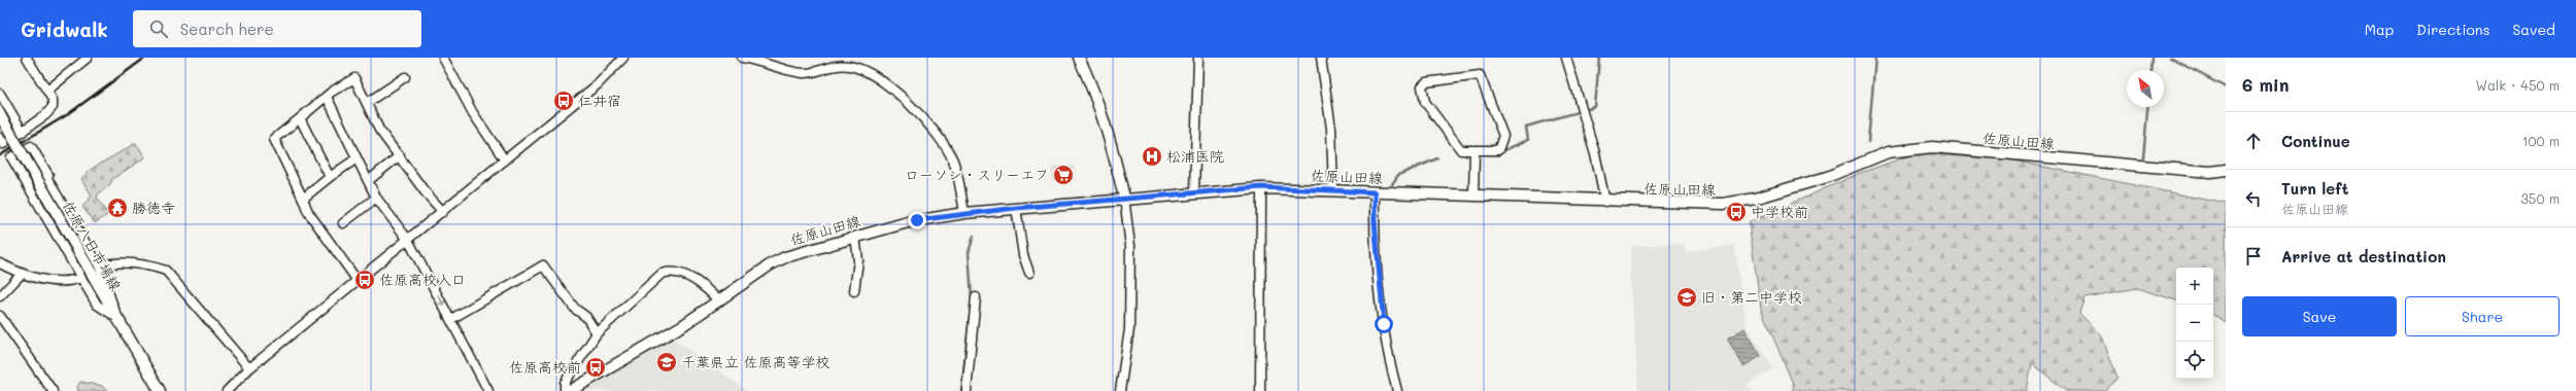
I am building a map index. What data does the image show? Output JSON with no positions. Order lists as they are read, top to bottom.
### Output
{
  "streets": {
    "main road": ["佐原山田線", "佐原八日市場線"]
  },
  "places": {
    "bus stop": [
      "仁井宿",
      "中学校前",
      "佐原高校入口",
      "佐原高校前"
    ],
    "hospital": ["松浦医院"],
    "supermarket": ["ローソン・スリーエフ"],
    "temple": ["勝徳寺"],
    "school or university": ["旧・第二中学校", "千葉県立 佐原高等学校"]
  },
  "north": "top left",
  "page": {
    "header": "Gridwalk",
    "search": "Search here",
    "nav": ["Map", "Directions", "Saved"],
    "heading": ["6 min", "Walk · 450 m"],
    "list": [
      ["Continue", "100 m"],
      ["Turn left", "佐原山田線", "350 m"],
      "Arrive at destination"
    ],
    "map_buttons": ["+", "−"],
    "buttons": ["Save", "Share"]
  }
}
